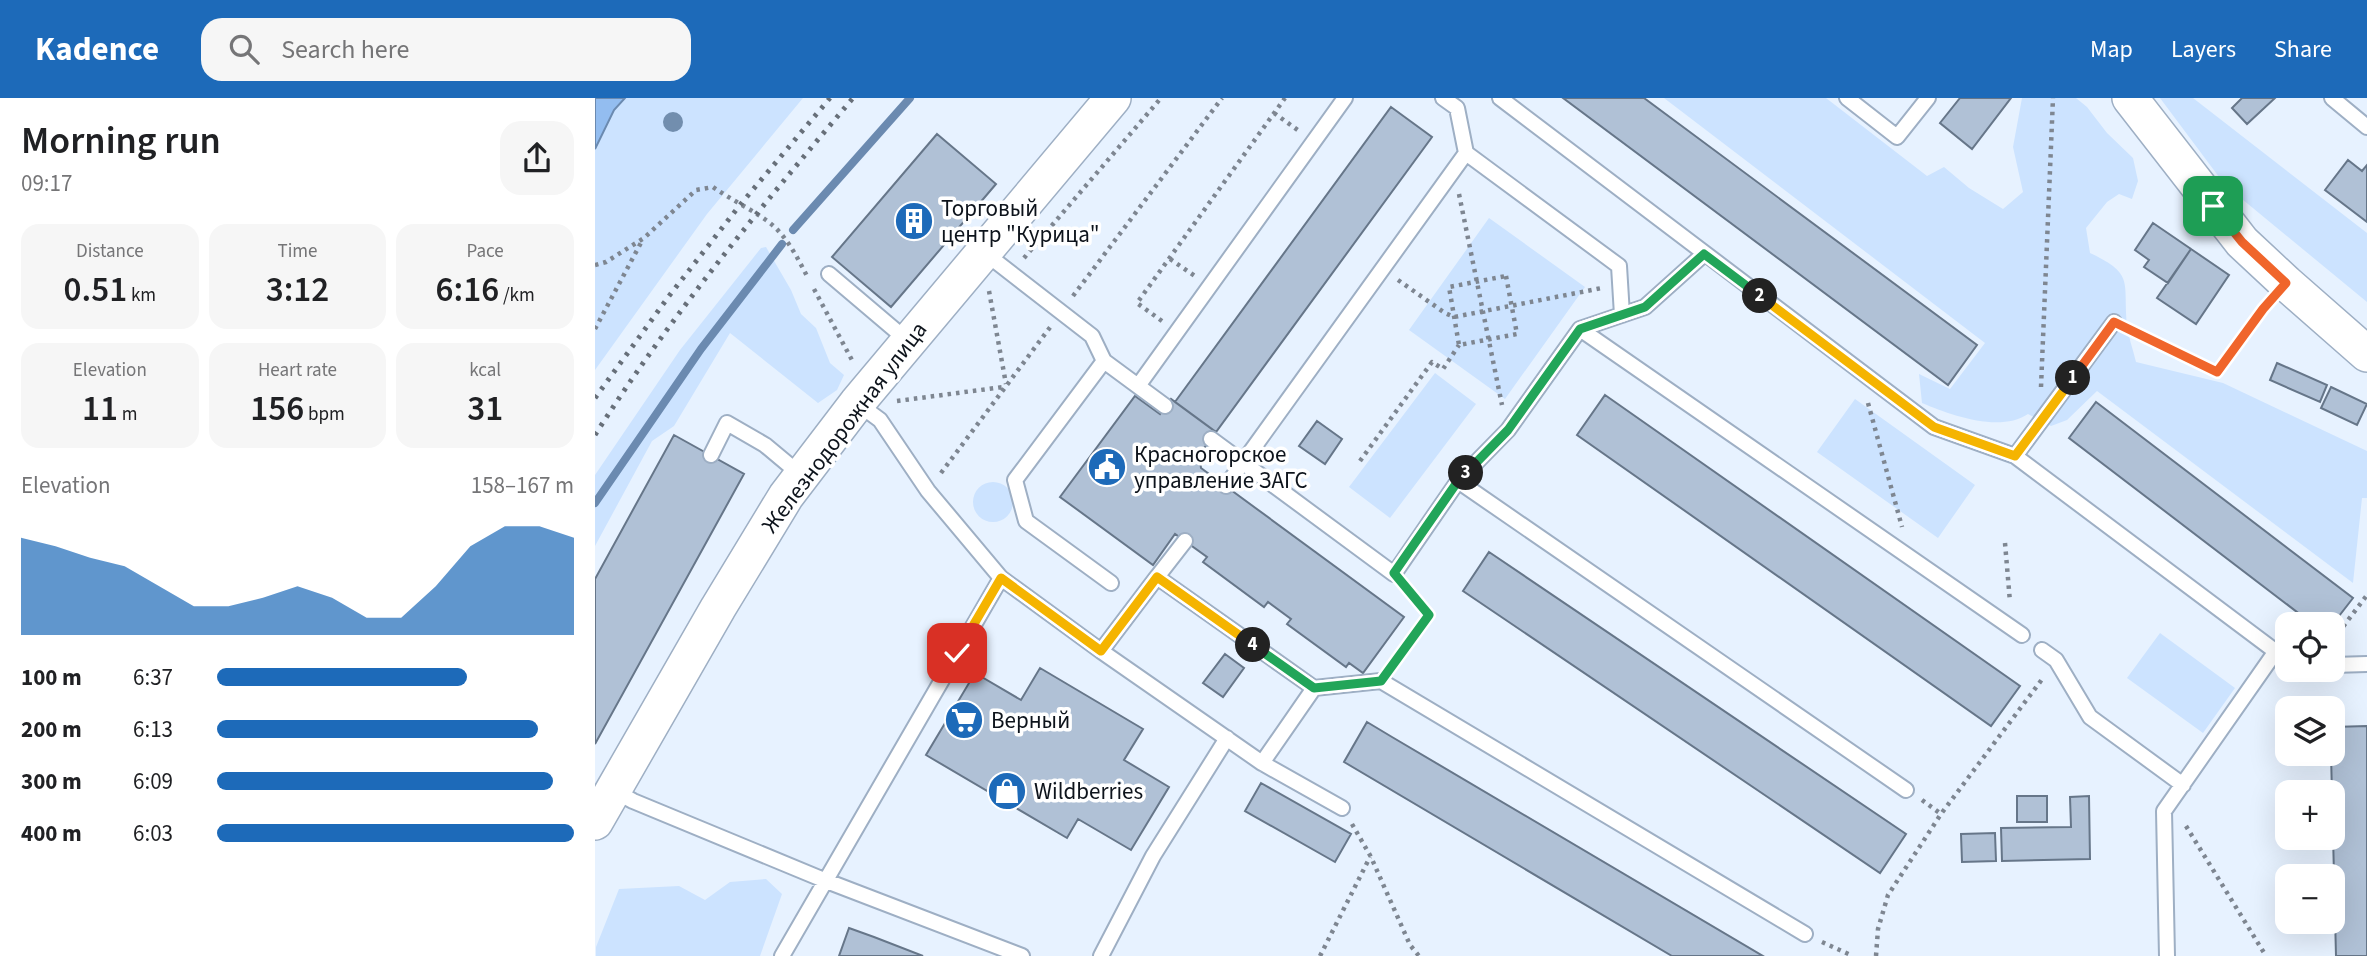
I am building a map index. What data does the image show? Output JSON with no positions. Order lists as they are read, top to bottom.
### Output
{
  "streets": {
    "street": ["Железнодорожная улица"]
  },
  "places": {
    "building": ["Торговый центр \"Курица\""],
    "public building": ["Красногорское управление ЗАГС"],
    "supermarket": ["Верный"],
    "shop": ["Wildberries"]
  },
  "page": {
    "header": "Kadence",
    "search": "Search here",
    "nav": ["Map", "Layers", "Share"],
    "heading": ["Morning run", "09:17"],
    "stats": [
      ["Distance", "0.51 km"],
      ["Time", "3:12"],
      ["Pace", "6:16 /km"],
      ["Elevation", "11 m"],
      ["Heart rate", "156 bpm"],
      ["kcal", "31"]
    ],
    "pins": [
      "2",
      "1",
      "3",
      "4"
    ],
    "chart": ["Elevation", "158–167 m"],
    "map_buttons": ["+", "−"],
    "list": [
      {
        "name": "100 m",
        "note": "6:37"
      },
      {
        "name": "200 m",
        "note": "6:13"
      },
      {
        "name": "300 m",
        "note": "6:09"
      },
      {
        "name": "400 m",
        "note": "6:03"
      }
    ]
  }
}
